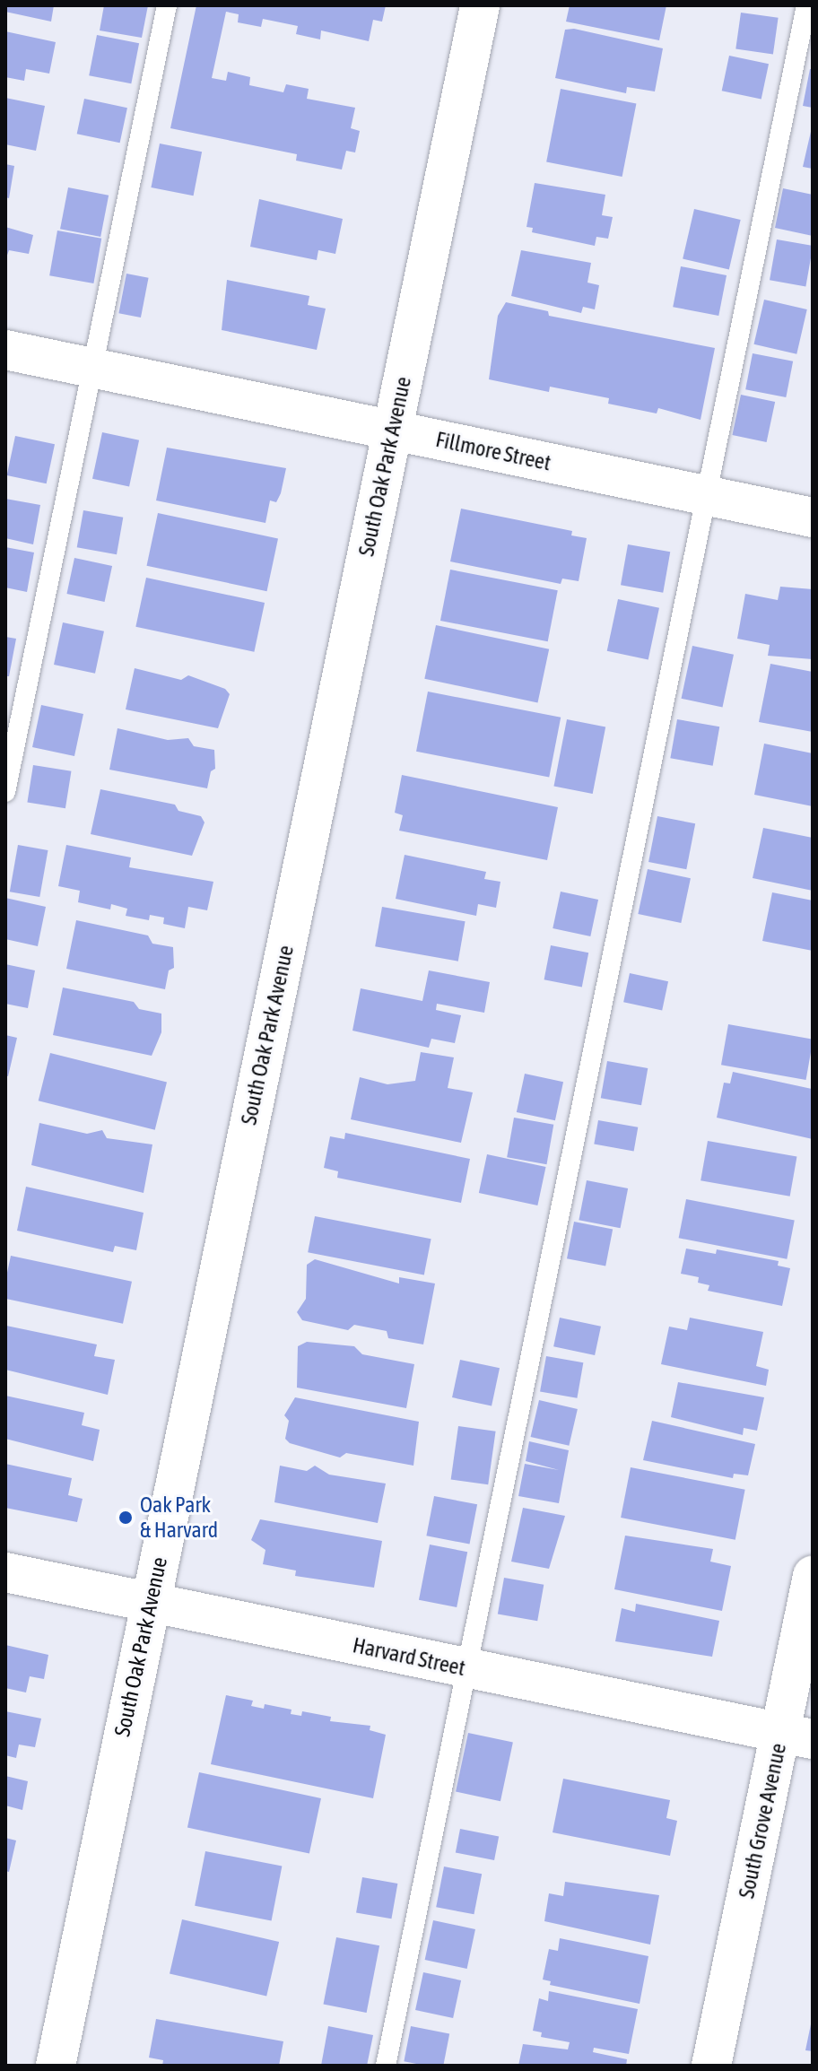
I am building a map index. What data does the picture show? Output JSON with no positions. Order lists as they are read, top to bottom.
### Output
{
  "streets": {
    "street": [
      "Fillmore Street",
      "South Oak Park Avenue",
      "Harvard Street",
      "South Grove Avenue"
    ]
  },
  "crossings": [
    ["Fillmore Street", "South Oak Park Avenue"],
    ["South Oak Park Avenue", "Harvard Street"],
    ["Harvard Street", "South Grove Avenue"]
  ],
  "places": ["Oak Park & Harvard"]
}
